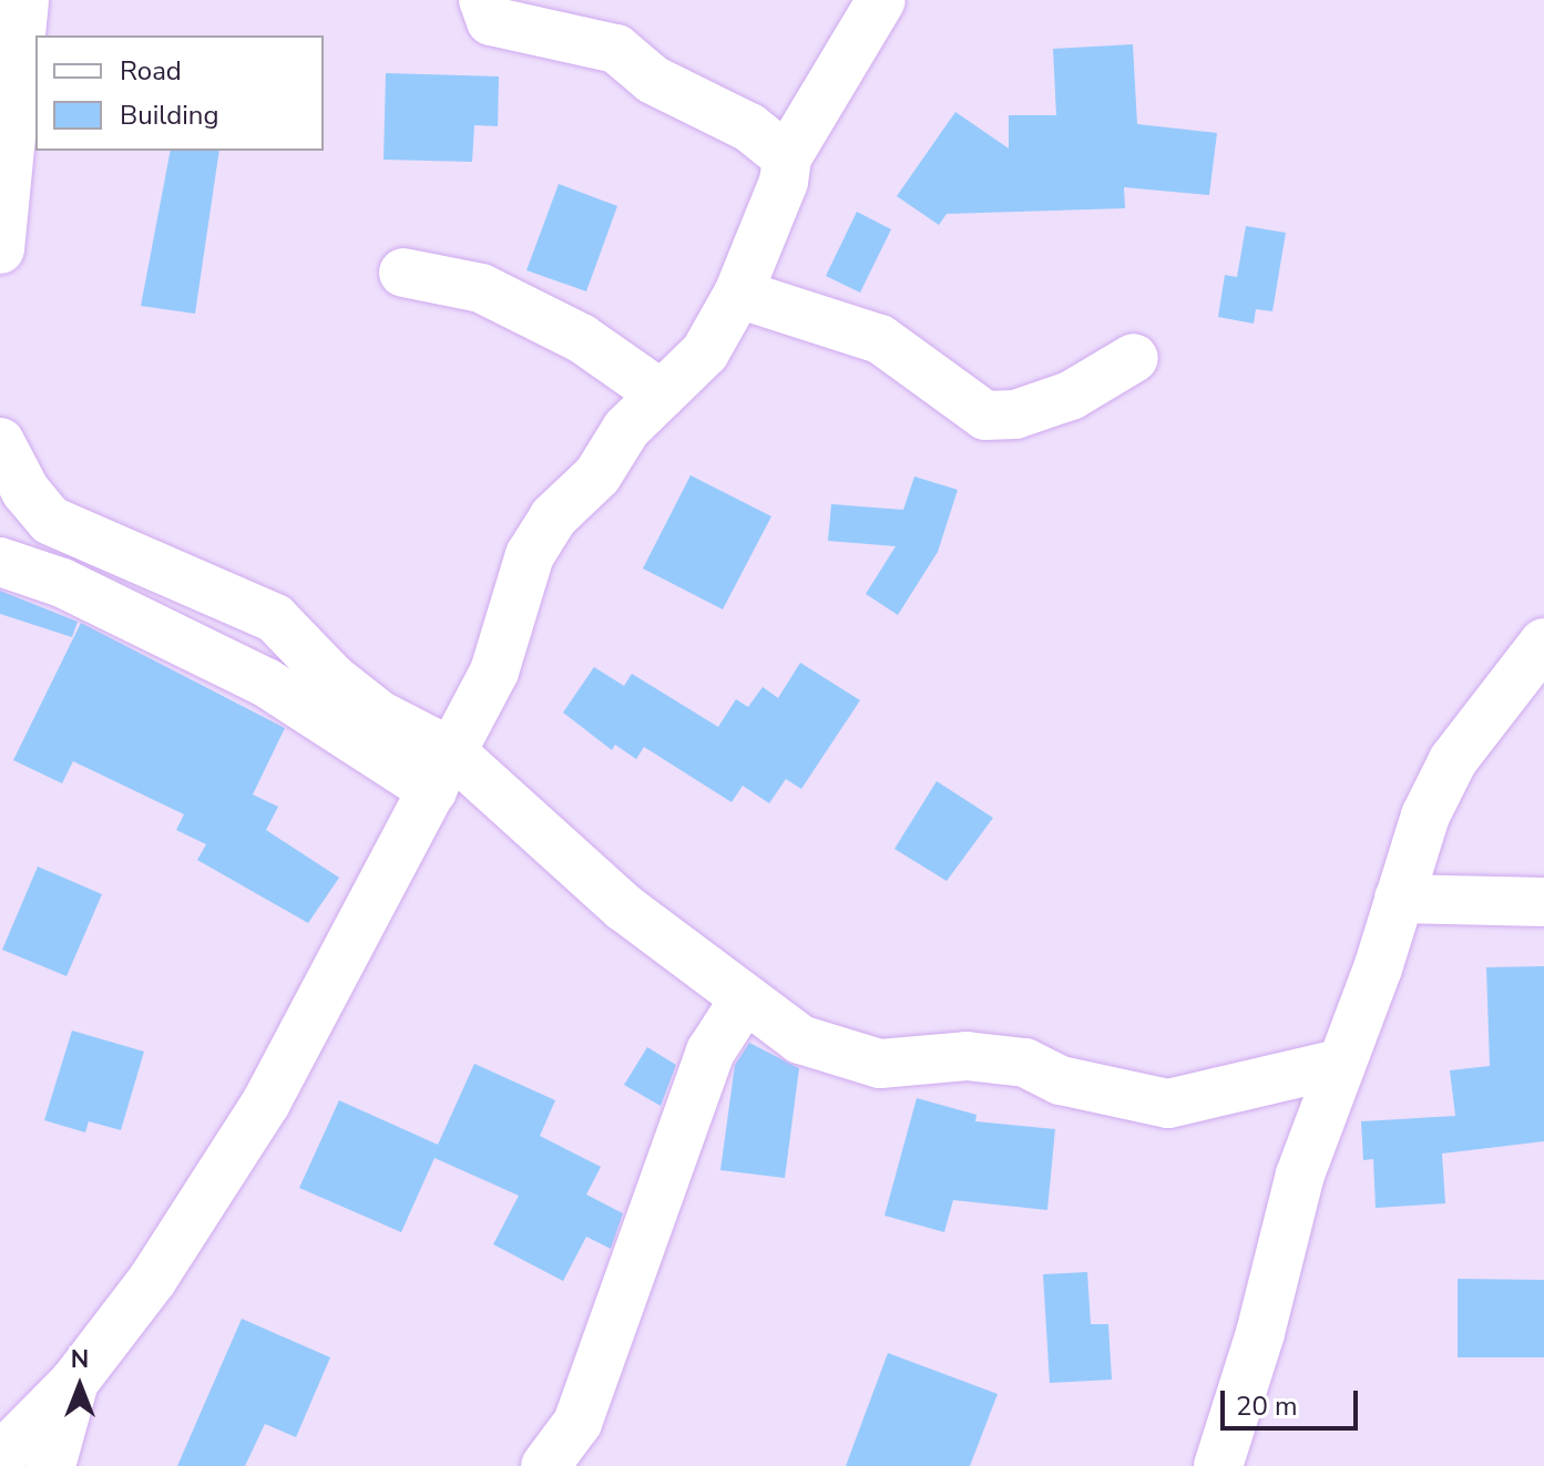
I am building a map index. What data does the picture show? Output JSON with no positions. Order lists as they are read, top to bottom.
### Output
{
  "legend": ["Road", "Building"],
  "scale_bar": "20 m",
  "north": "top"
}
